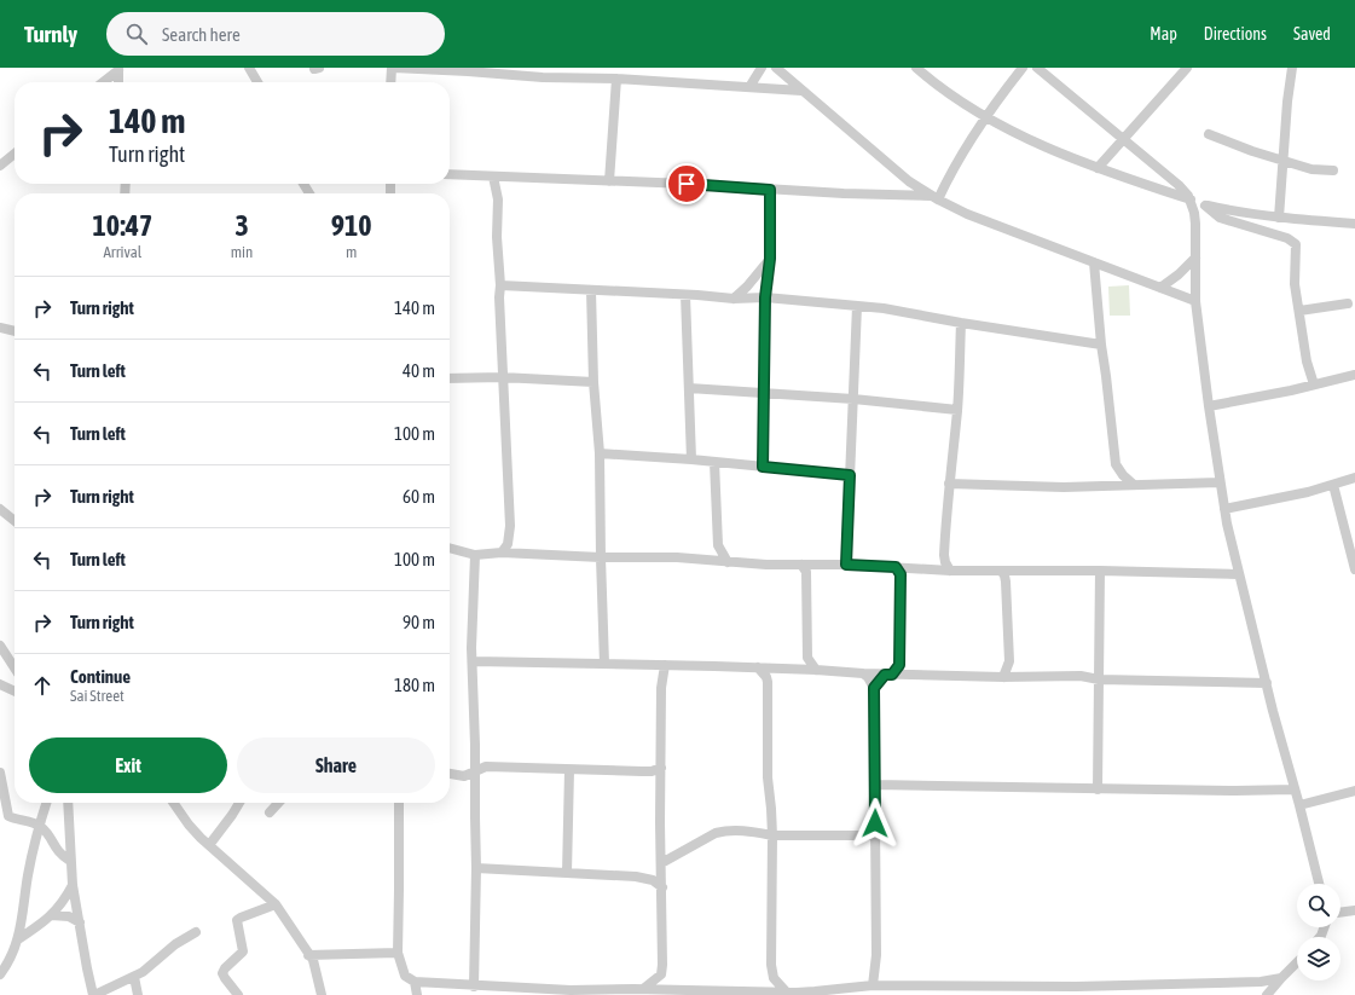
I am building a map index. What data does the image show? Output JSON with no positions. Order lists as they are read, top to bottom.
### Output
{
  "page": {
    "header": "Turnly",
    "search": "Search here",
    "nav": ["Map", "Directions", "Saved"],
    "turn": ["140 m", "Turn right"],
    "eta": [
      "10:47",
      "Arrival",
      "3",
      "min",
      "910",
      "m"
    ],
    "list": [
      {
        "name": "Turn right",
        "value": "140 m"
      },
      {
        "name": "Turn left",
        "value": "40 m"
      },
      {
        "name": "Turn left",
        "value": "100 m"
      },
      {
        "name": "Turn right",
        "value": "60 m"
      },
      {
        "name": "Turn left",
        "value": "100 m"
      },
      {
        "name": "Turn right",
        "value": "90 m"
      },
      {
        "name": "Continue",
        "note": "Sai Street",
        "value": "180 m"
      }
    ],
    "buttons": ["Exit", "Share"]
  }
}
